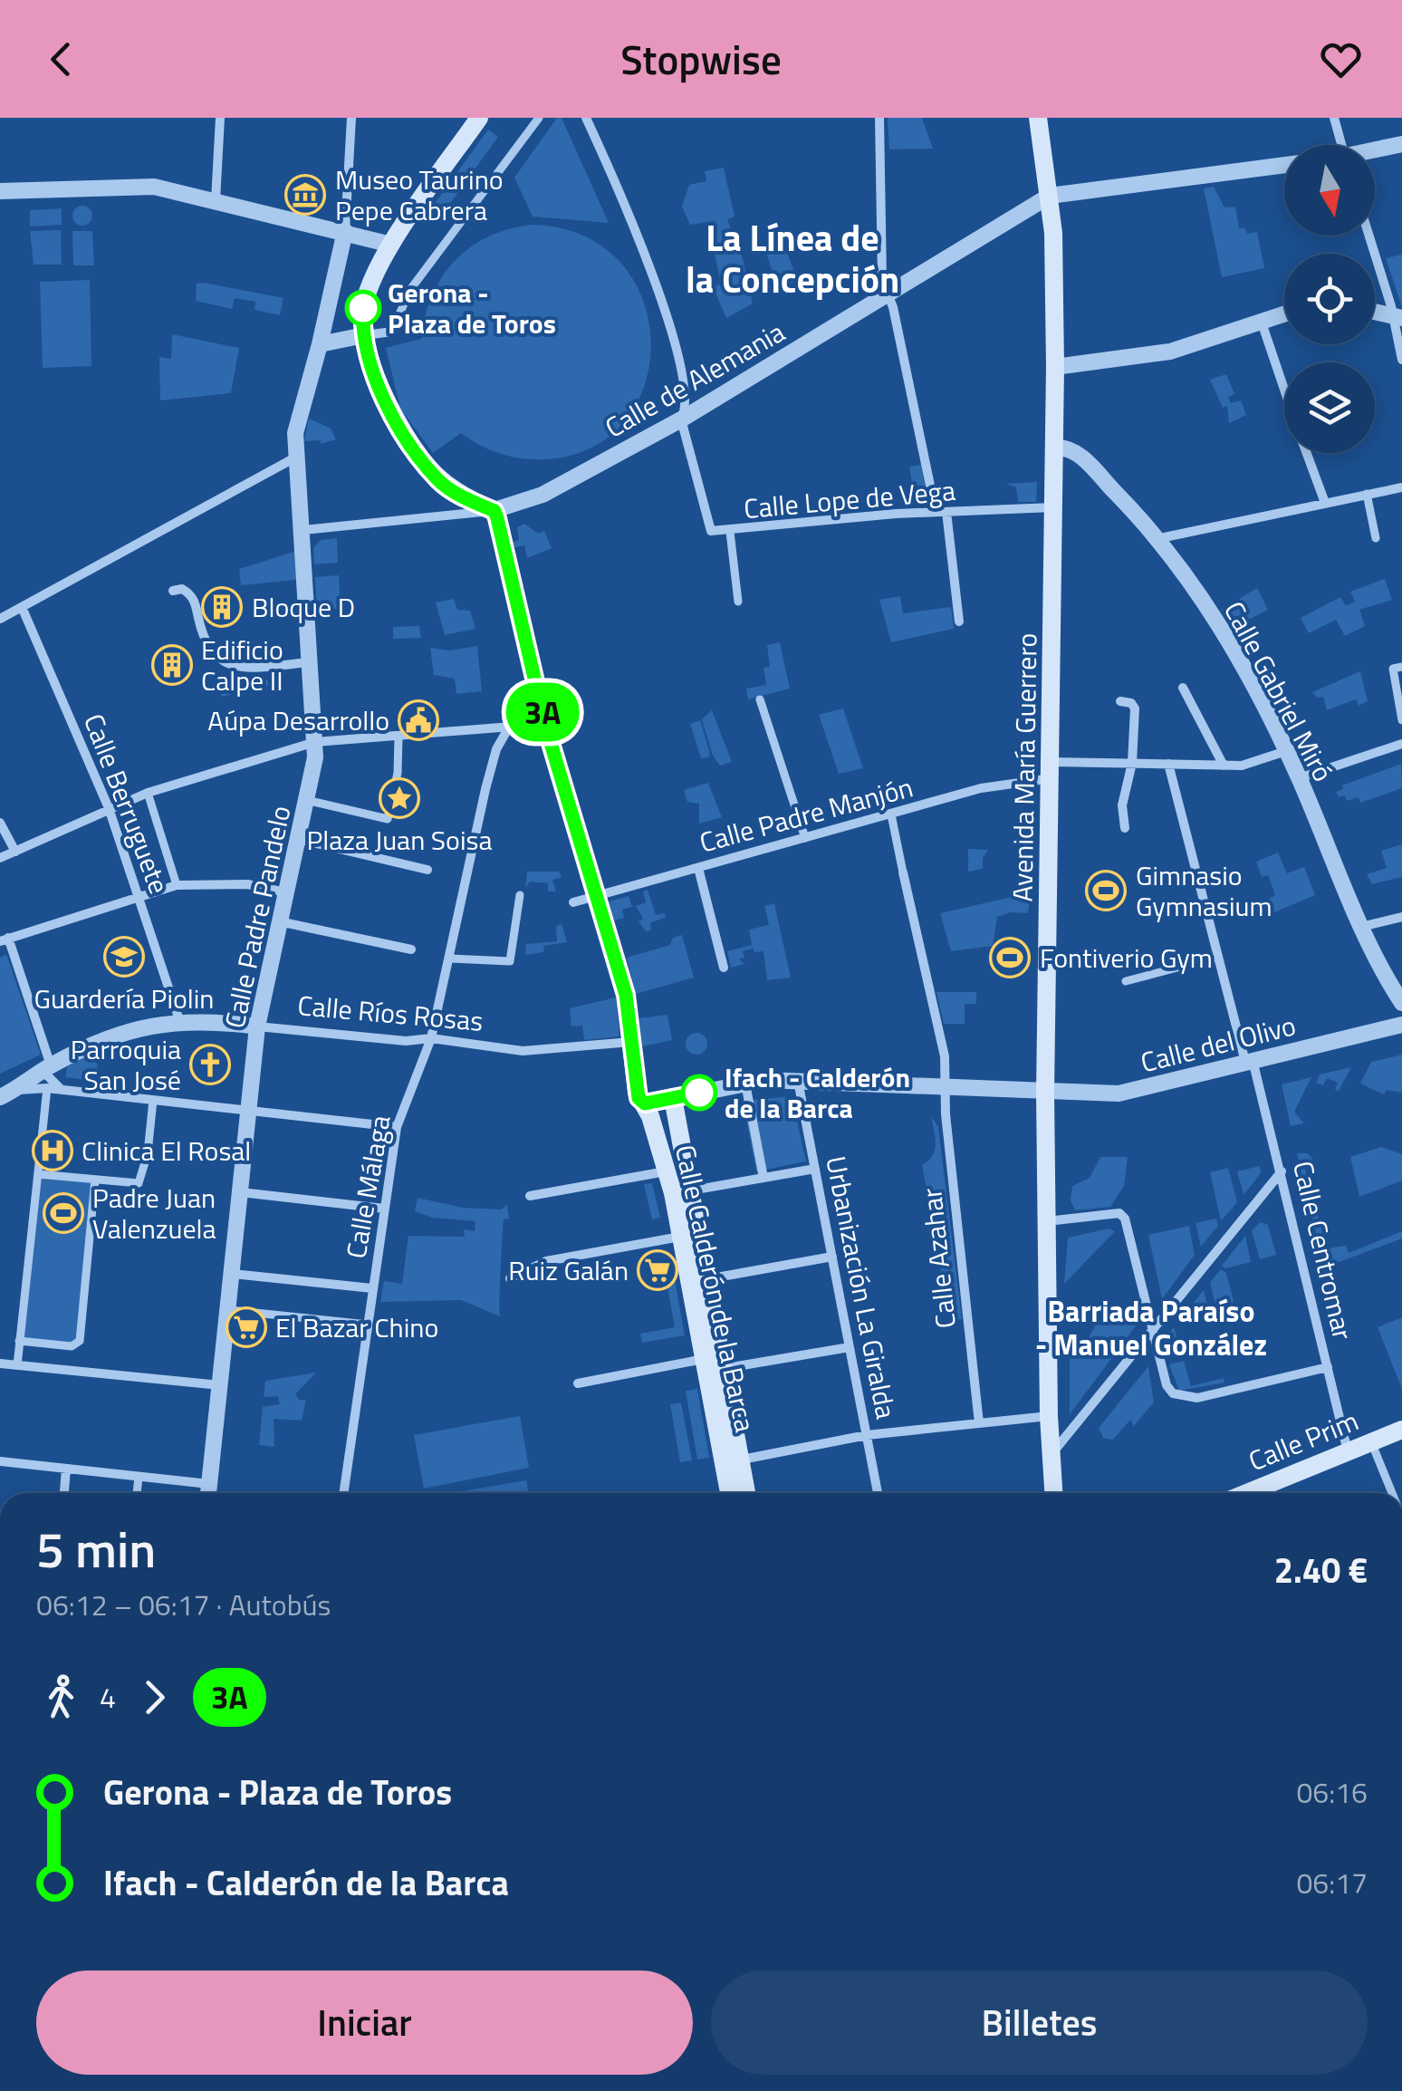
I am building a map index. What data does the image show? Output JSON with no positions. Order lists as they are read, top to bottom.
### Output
{
  "streets": {
    "main road": ["Avenida María Guerrero", "Calle Calderón de la Barca", "Calle Prim"],
    "street": [
      "Calle de Alemania",
      "Calle Lope de Vega",
      "Calle Gabriel Miró",
      "Calle Berruguete",
      "Calle Padre Manjón",
      "Calle Padre Pandelo",
      "Calle Ríos Rosas",
      "Calle del Olivo",
      "Calle Málaga",
      "Calle Centromar",
      "Calle Azahar",
      "Urbanización La Giralda"
    ]
  },
  "crossings": [
    ["Calle de Alemania", "Calle Lope de Vega"],
    ["Calle de Alemania", "Avenida María Guerrero"],
    ["Calle de Alemania", "Calle Padre Pandelo"],
    ["Calle de Alemania", "Calle Calderón de la Barca"],
    ["Calle Lope de Vega", "Avenida María Guerrero"],
    ["Calle Gabriel Miró", "Avenida María Guerrero"],
    ["Calle Gabriel Miró", "Calle Padre Manjón"],
    ["Avenida María Guerrero", "Calle Padre Manjón"],
    ["Avenida María Guerrero", "Calle del Olivo"],
    ["Calle Berruguete", "Calle Ríos Rosas"],
    ["Calle Padre Manjón", "Calle Centromar"],
    ["Calle Padre Manjón", "Calle Calderón de la Barca"],
    ["Calle Padre Pandelo", "Calle Ríos Rosas"],
    ["Calle Ríos Rosas", "Calle Málaga"],
    ["Calle Ríos Rosas", "Calle Calderón de la Barca"],
    ["Calle del Olivo", "Calle Centromar"],
    ["Calle del Olivo", "Calle Azahar"],
    ["Calle del Olivo", "Urbanización La Giralda"],
    ["Calle del Olivo", "Calle Calderón de la Barca"],
    ["Calle Centromar", "Calle Prim"]
  ],
  "districts": ["La Línea de la Concepción", "Barriada Paraíso - Manuel González"],
  "places": {
    "museum": ["Museo Taurino Pepe Cabrera"],
    "other": ["Gerona - Plaza de Toros", "Ifach - Calderón de la Barca"],
    "building": ["Bloque D", "Edificio Calpe II"],
    "public building": ["Aúpa Desarrollo"],
    "place": ["Plaza Juan Soisa"],
    "sports": ["Gimnasio Gymnasium", "Fontiverio Gym", "Padre Juan Valenzuela"],
    "school or university": ["Guardería Piolin"],
    "church": ["Parroquia San José"],
    "hospital": ["Clinica El Rosal"],
    "supermarket": ["Ruiz Galán", "El Bazar Chino"]
  },
  "lines": ["bus line 3A"],
  "north": "bottom",
  "page": {
    "header": "Stopwise",
    "on_map": "3A",
    "heading": ["5 min", "06:12 – 06:17 · Autobús", "2.40 €"],
    "legs": ["4", "3A"],
    "list": [
      {
        "name": "Gerona - Plaza de Toros",
        "value": "06:16"
      },
      {
        "name": "Ifach - Calderón de la Barca",
        "value": "06:17"
      }
    ],
    "buttons": ["Iniciar", "Billetes"]
  }
}
